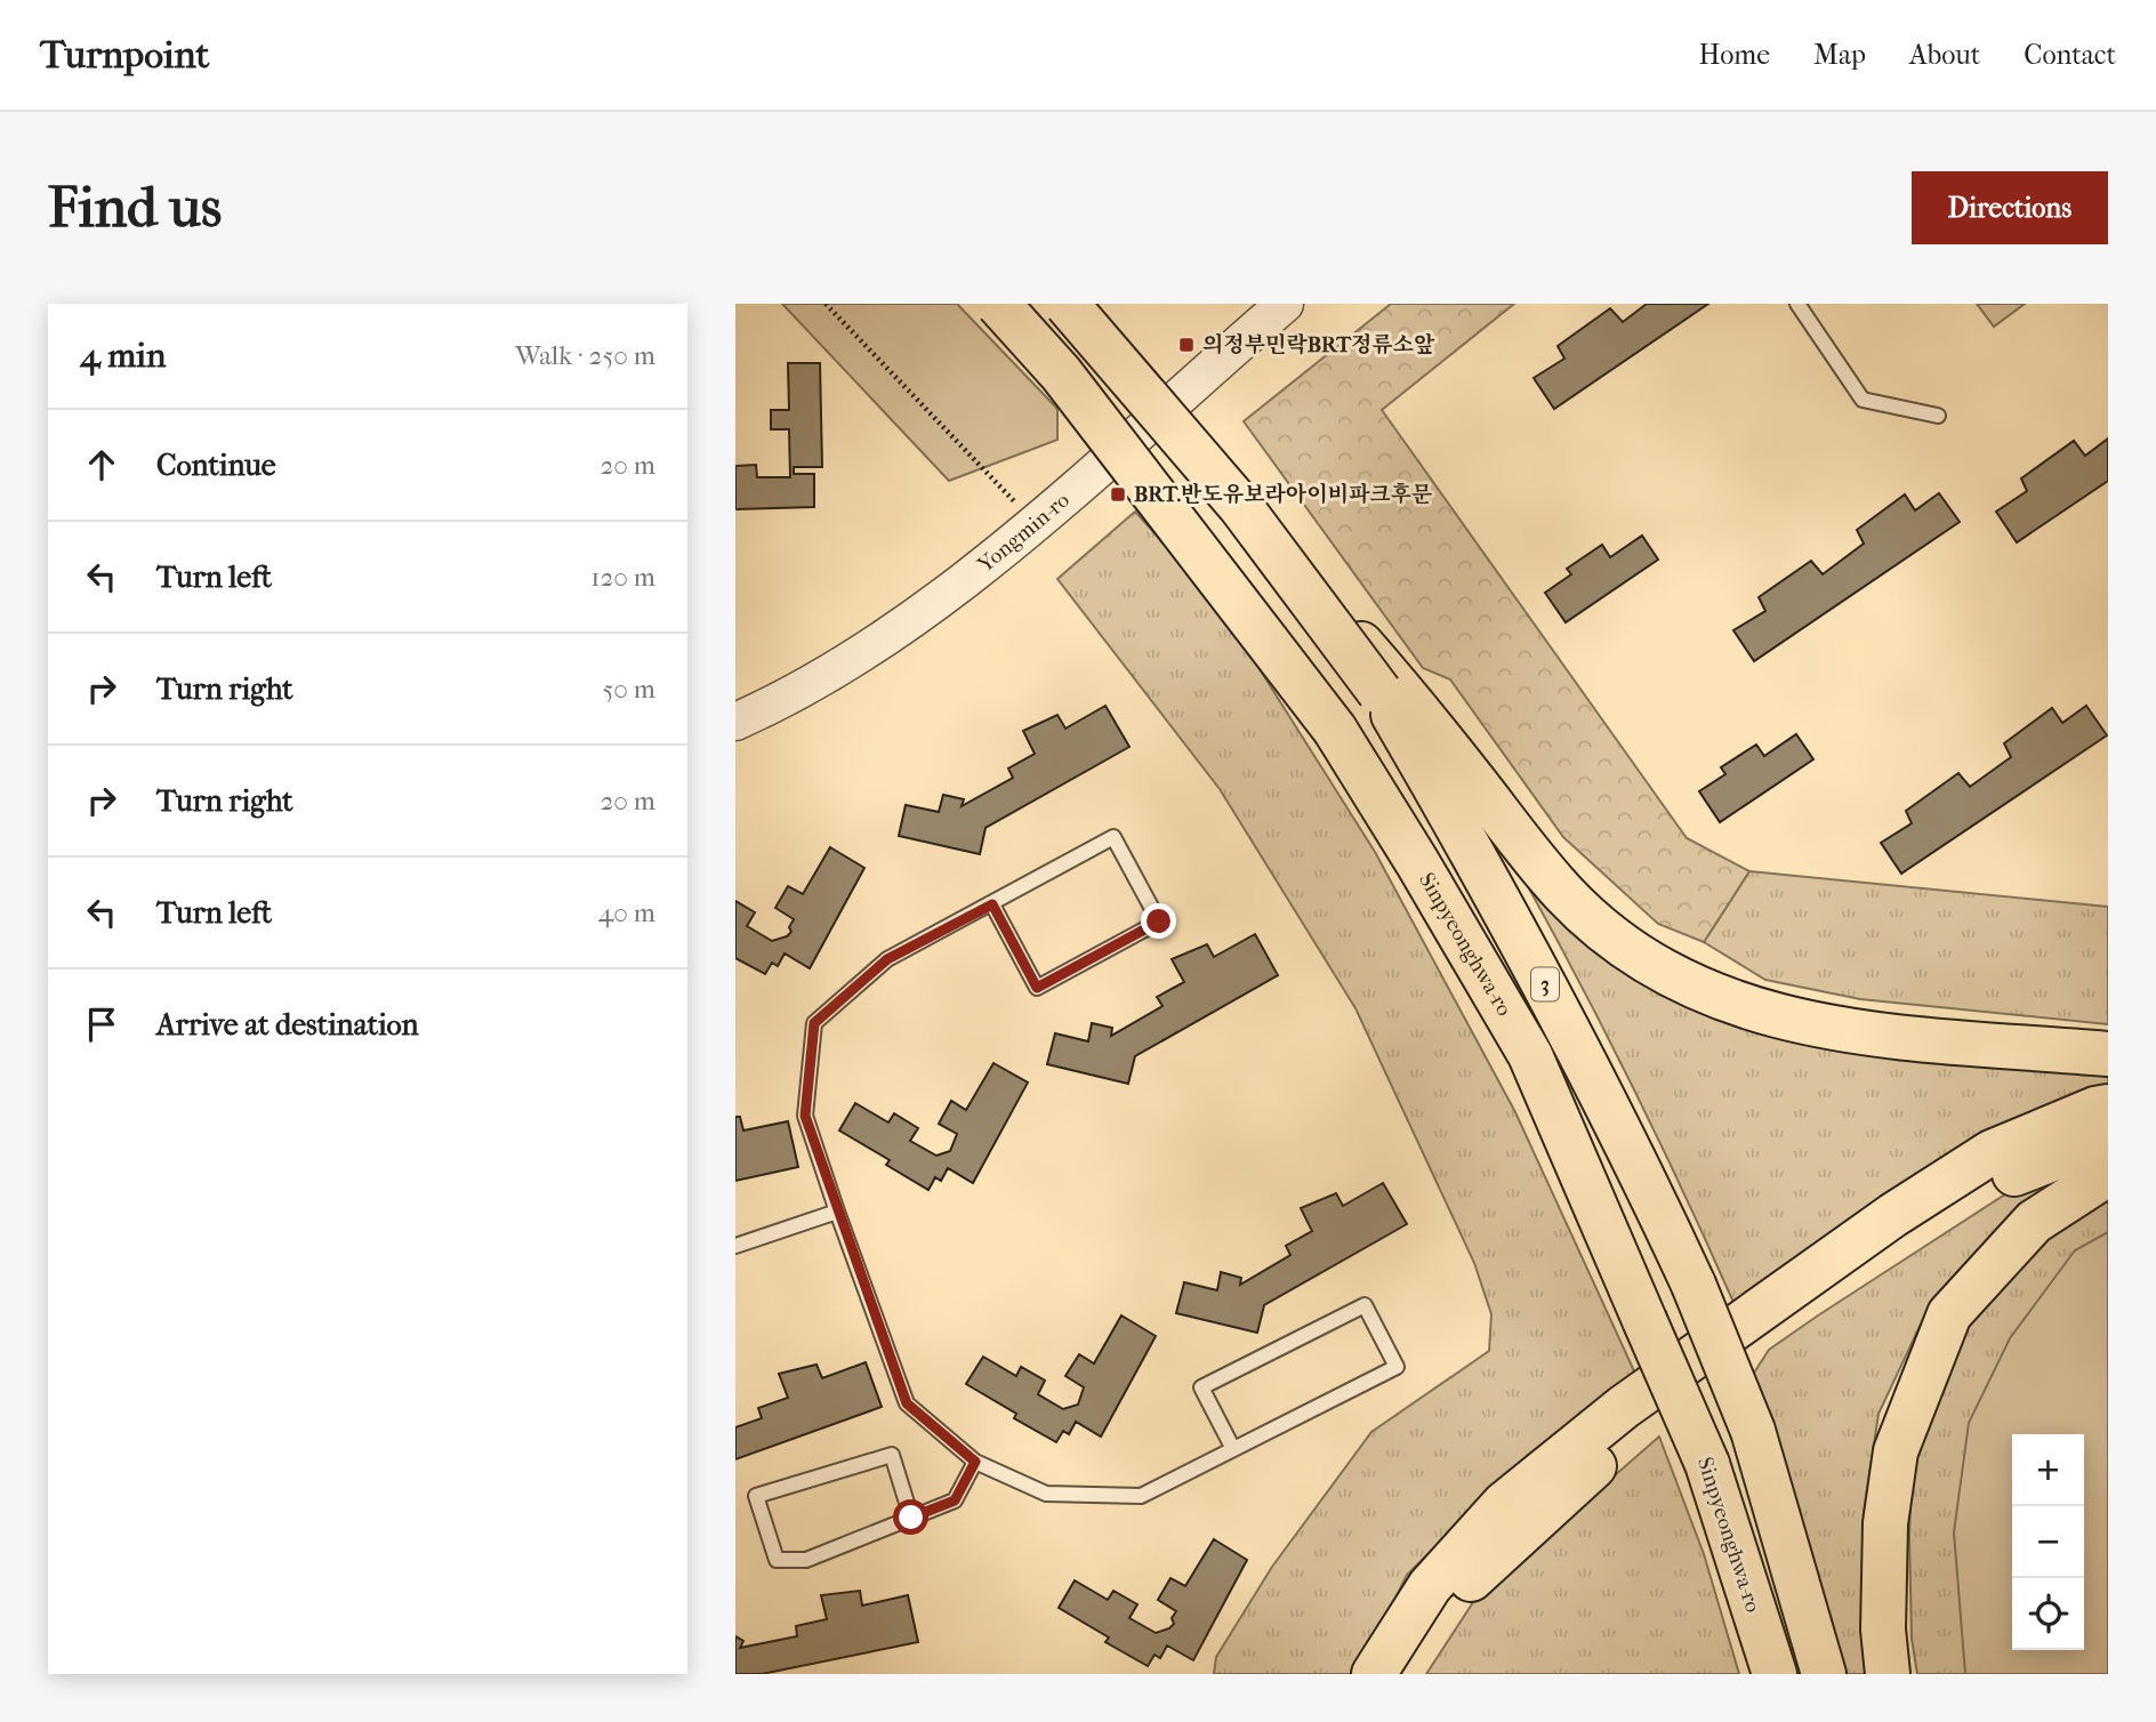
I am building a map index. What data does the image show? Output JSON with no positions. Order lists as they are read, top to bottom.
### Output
{
  "streets": {
    "highway": ["Sinpyeonghwa-ro", "3"],
    "street": ["Yongmin-ro"]
  },
  "places": {
    "transit": ["의정부민락BRT정류소앞", "BRT.반도유보라아이비파크후문"]
  },
  "page": {
    "header": "Turnpoint",
    "nav": [
      "Home",
      "Map",
      "About",
      "Contact"
    ],
    "buttons": "Directions",
    "title": "Find us",
    "heading": ["4 min", "Walk · 250 m"],
    "list": [
      ["Continue", "20 m"],
      ["Turn left", "120 m"],
      ["Turn right", "50 m"],
      ["Turn right", "20 m"],
      ["Turn left", "40 m"],
      "Arrive at destination"
    ],
    "map_buttons": ["+", "−"]
  }
}
